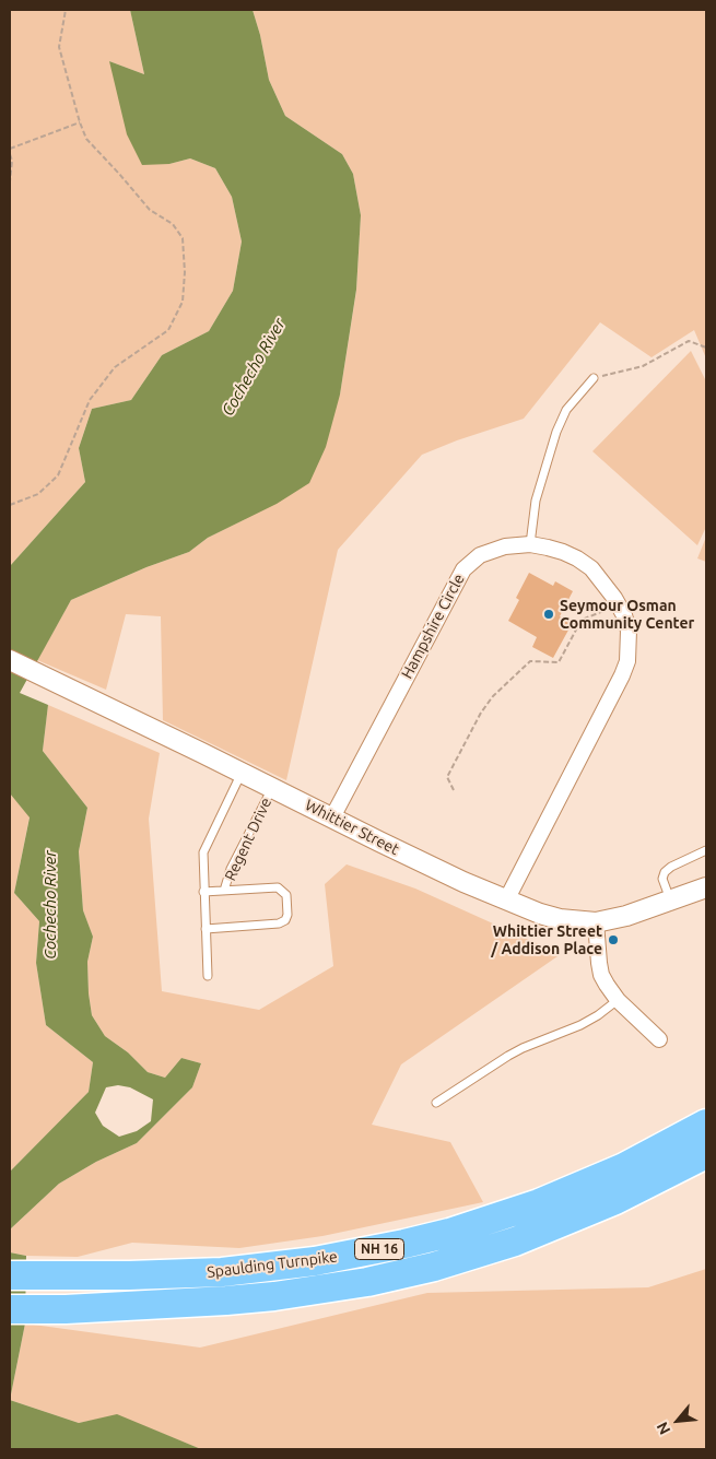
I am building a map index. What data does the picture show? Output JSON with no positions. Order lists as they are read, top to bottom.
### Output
{
  "streets": {
    "highway": ["NH 16", "Spaulding Turnpike"],
    "street": ["Hampshire Circle", "Whittier Street"],
    "lane": ["Regent Drive"]
  },
  "crossings": [
    ["Hampshire Circle", "Whittier Street"],
    ["Whittier Street", "Regent Drive"]
  ],
  "water": ["Cochecho River"],
  "places": ["Seymour Osman Community Center", "Whittier Street / Addison Place"],
  "north": "bottom left"
}
